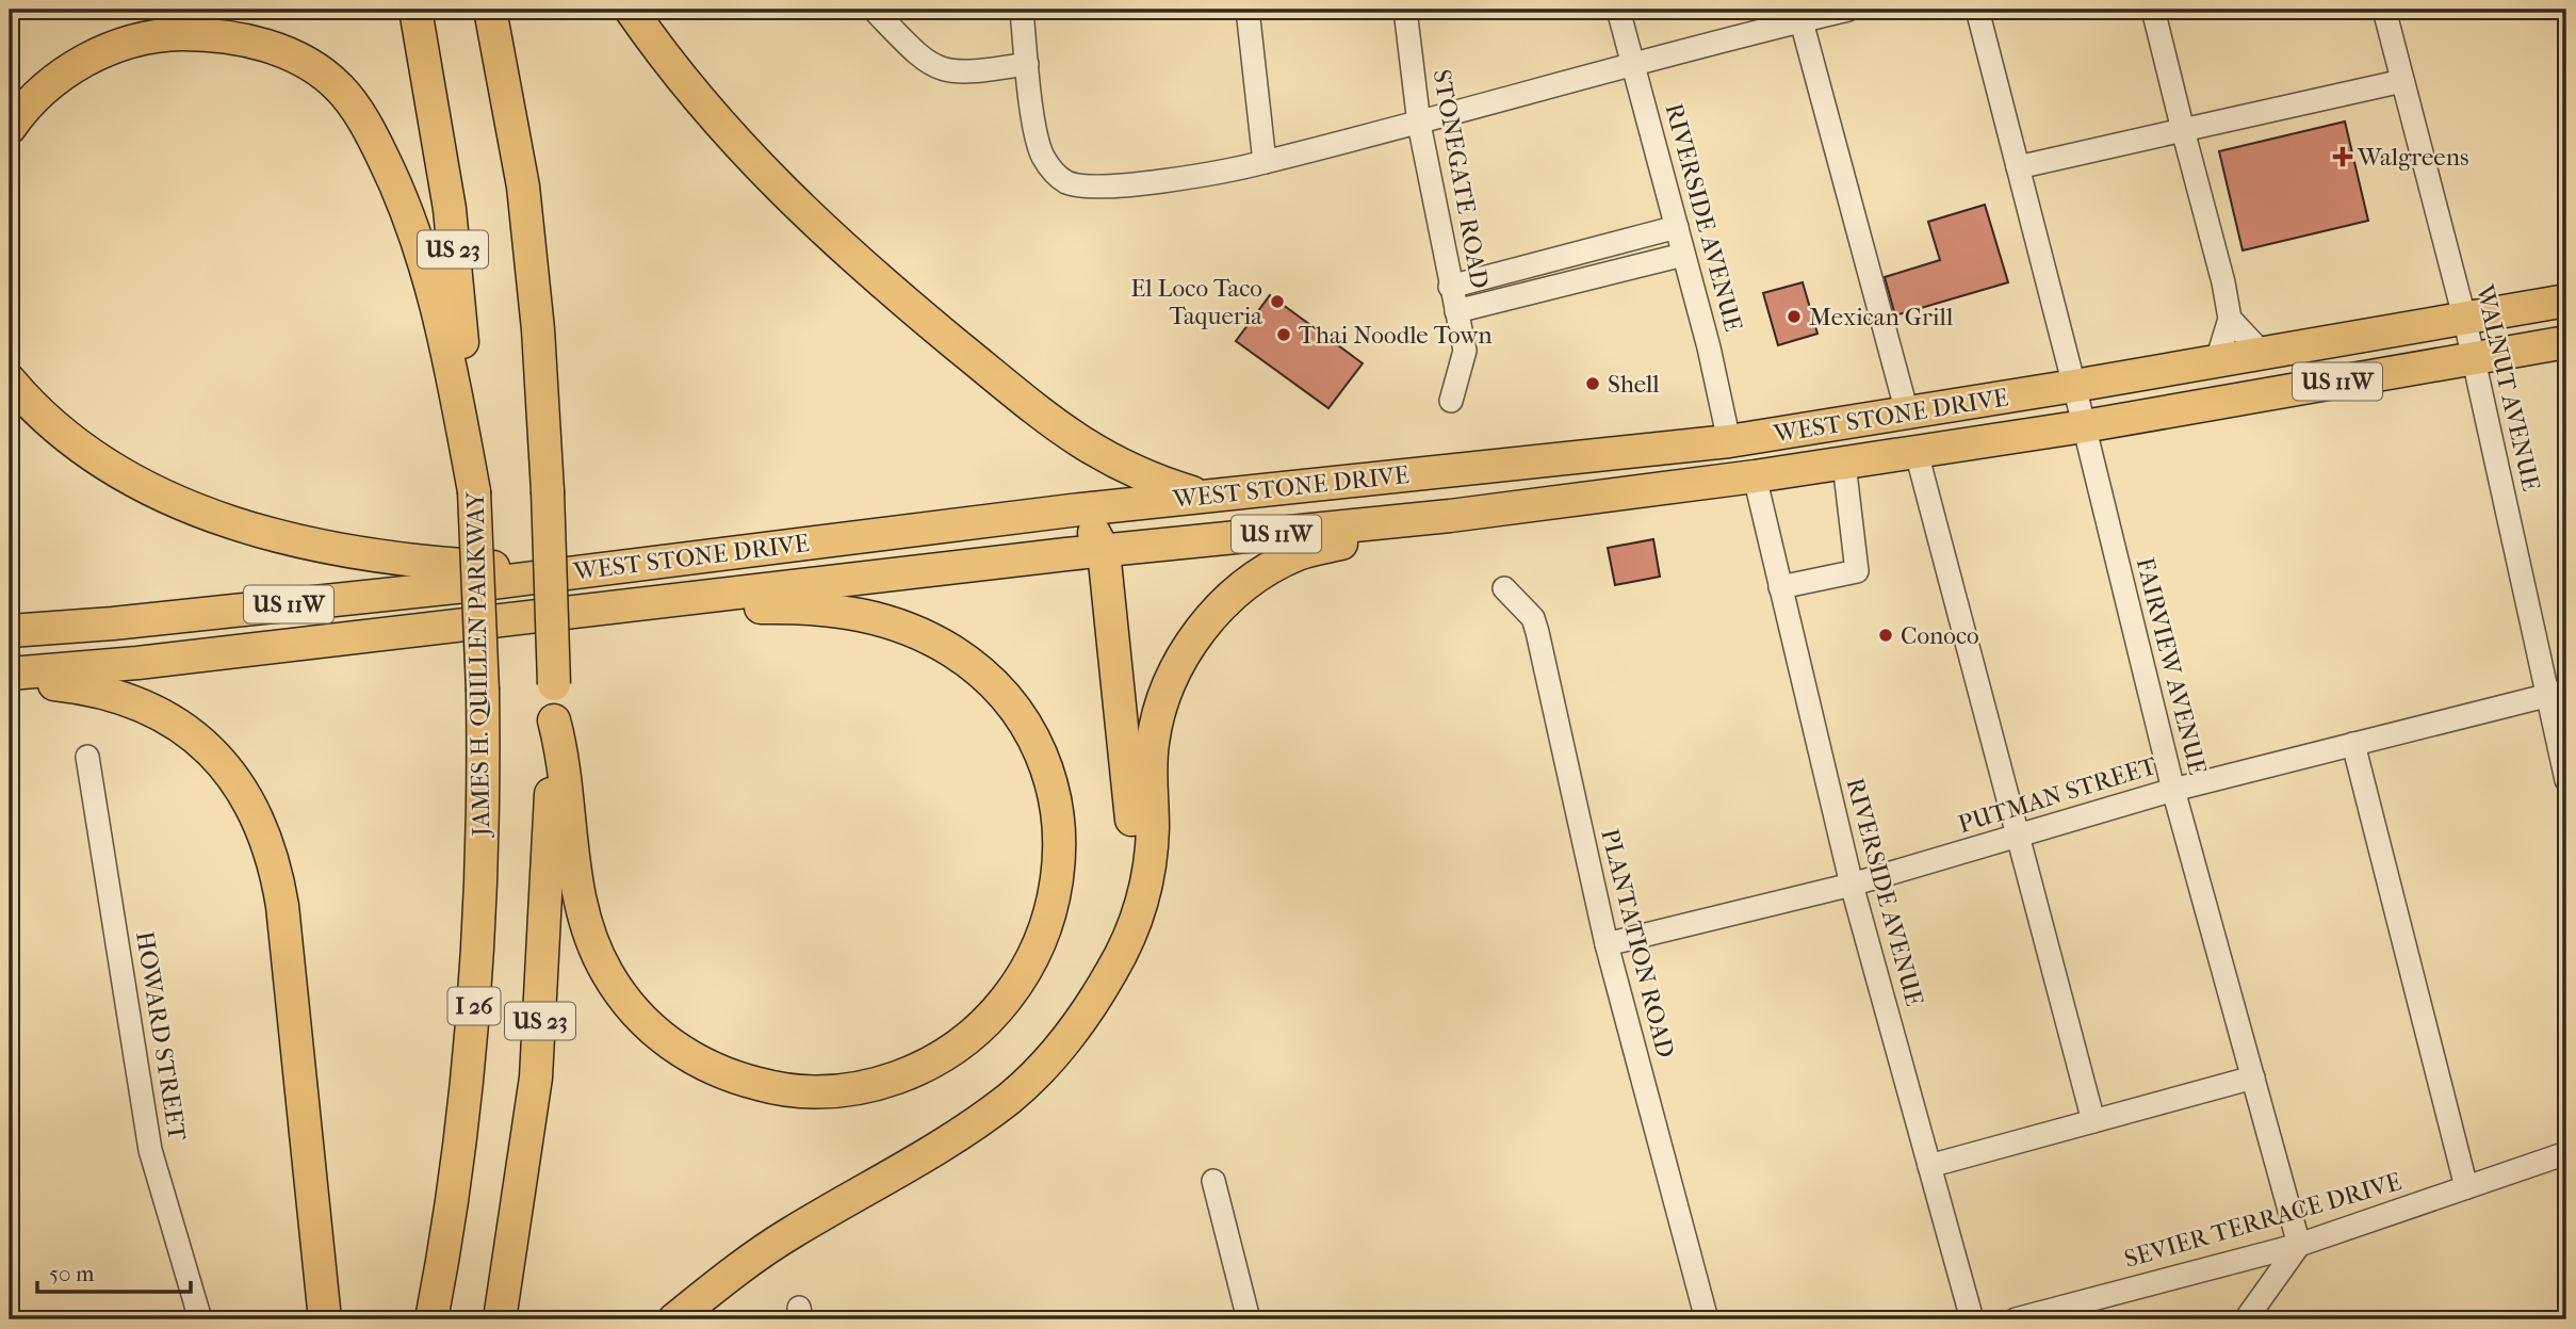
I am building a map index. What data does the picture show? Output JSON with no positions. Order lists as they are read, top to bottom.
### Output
{
  "streets": {
    "highway": [
      "US 23",
      "US 11W",
      "WEST STONE DRIVE",
      "JAMES H. QUILLEN PARKWAY",
      "I 26"
    ],
    "street": [
      "STONEGATE ROAD",
      "RIVERSIDE AVENUE",
      "WALNUT AVENUE",
      "FAIRVIEW AVENUE",
      "PUTMAN STREET",
      "PLANTATION ROAD",
      "HOWARD STREET",
      "SEVIER TERRACE DRIVE"
    ]
  },
  "crossings": [
    ["RIVERSIDE AVENUE", "WEST STONE DRIVE"],
    ["RIVERSIDE AVENUE", "PUTMAN STREET"],
    ["WALNUT AVENUE", "WEST STONE DRIVE"],
    ["WALNUT AVENUE", "PUTMAN STREET"],
    ["WEST STONE DRIVE", "FAIRVIEW AVENUE"],
    ["FAIRVIEW AVENUE", "PUTMAN STREET"],
    ["FAIRVIEW AVENUE", "SEVIER TERRACE DRIVE"],
    ["PUTMAN STREET", "PLANTATION ROAD"]
  ],
  "places": {
    "health": ["Walgreens"],
    "other": [
      "El Loco Taco Taqueria",
      "Mexican Grill",
      "Thai Noodle Town",
      "Shell",
      "Conoco"
    ]
  },
  "scale_bar": "50 m"
}
